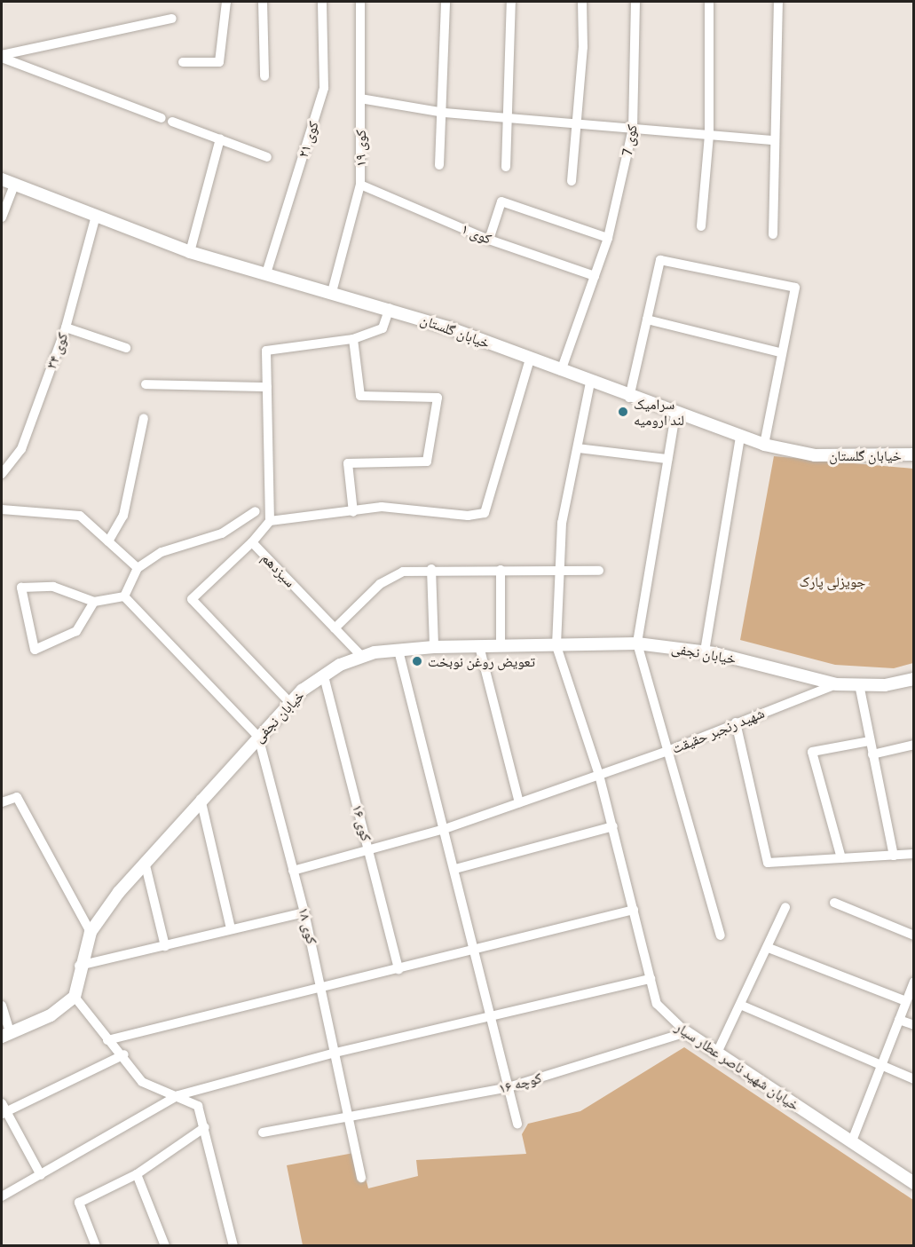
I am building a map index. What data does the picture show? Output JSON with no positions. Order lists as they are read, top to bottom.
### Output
{
  "streets": {
    "street": [
      "کوی ۲۱",
      "کوی 7",
      "کوی ۱۹",
      "کوی ۱",
      "خیابان گلستان",
      "کوی ۳۴",
      "سیزدهم",
      "خیابان نجفی",
      "شهید رنجبر حقیقت",
      "کوی ۱۶",
      "کوی ۱۸",
      "خیابان شهید ناصر عطار سیار",
      "کوچه ۱۶"
    ]
  },
  "crossings": [
    ["کوی ۲۱", "خیابان گلستان"],
    ["کوی 7", "کوی ۱"],
    ["کوی 7", "خیابان گلستان"],
    ["کوی ۱۹", "کوی ۱"],
    ["کوی ۱۹", "خیابان گلستان"],
    ["خیابان گلستان", "کوی ۳۴"],
    ["خیابان گلستان", "خیابان شهید ناصر عطار سیار"],
    ["سیزدهم", "خیابان نجفی"],
    ["خیابان نجفی", "شهید رنجبر حقیقت"],
    ["خیابان نجفی", "کوی ۱۶"],
    ["خیابان نجفی", "کوی ۱۸"],
    ["خیابان نجفی", "خیابان شهید ناصر عطار سیار"],
    ["شهید رنجبر حقیقت", "کوی ۱۶"],
    ["شهید رنجبر حقیقت", "کوی ۱۸"],
    ["شهید رنجبر حقیقت", "خیابان شهید ناصر عطار سیار"],
    ["کوی ۱۸", "کوچه ۱۶"],
    ["خیابان شهید ناصر عطار سیار", "کوچه ۱۶"]
  ],
  "parks": ["جویزلی پارک"],
  "places": ["سرامیک لند ارومیه", "تعویض روغن نوبخت"]
}
